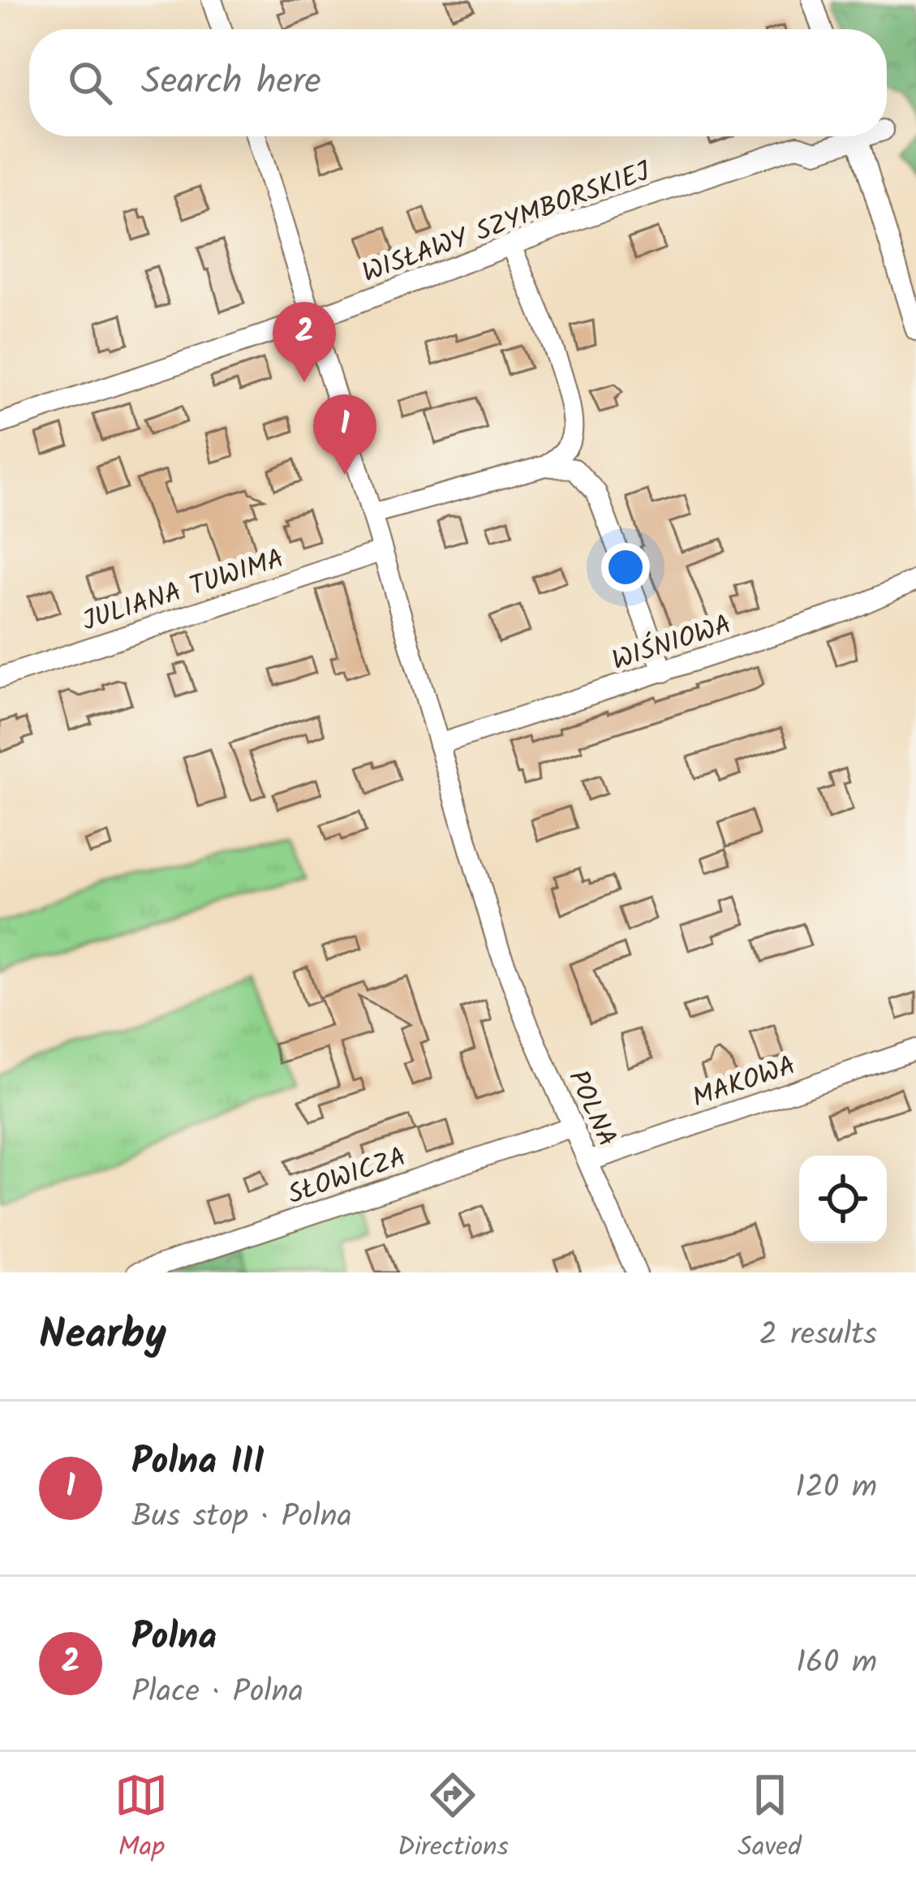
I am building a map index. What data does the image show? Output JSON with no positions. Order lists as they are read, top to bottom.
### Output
{
  "streets": {
    "street": [
      "WISŁAWY SZYMBORSKIEJ",
      "JULIANA TUWIMA",
      "WIŚNIOWA",
      "MAKOWA",
      "POLNA",
      "SŁOWICZA"
    ]
  },
  "crossings": [
    ["WISŁAWY SZYMBORSKIEJ", "POLNA"],
    ["JULIANA TUWIMA", "POLNA"],
    ["WIŚNIOWA", "POLNA"],
    ["MAKOWA", "POLNA"],
    ["POLNA", "SŁOWICZA"]
  ],
  "page": {
    "search": "Search here",
    "pins": ["2", "1"],
    "heading": ["Nearby", "2 results"],
    "list": [
      {
        "mark": "1",
        "name": "Polna III",
        "note": "Bus stop · Polna",
        "value": "120 m"
      },
      {
        "mark": "2",
        "name": "Polna",
        "note": "Place · Polna",
        "value": "160 m"
      }
    ],
    "nav": ["Map", "Directions", "Saved"]
  }
}
